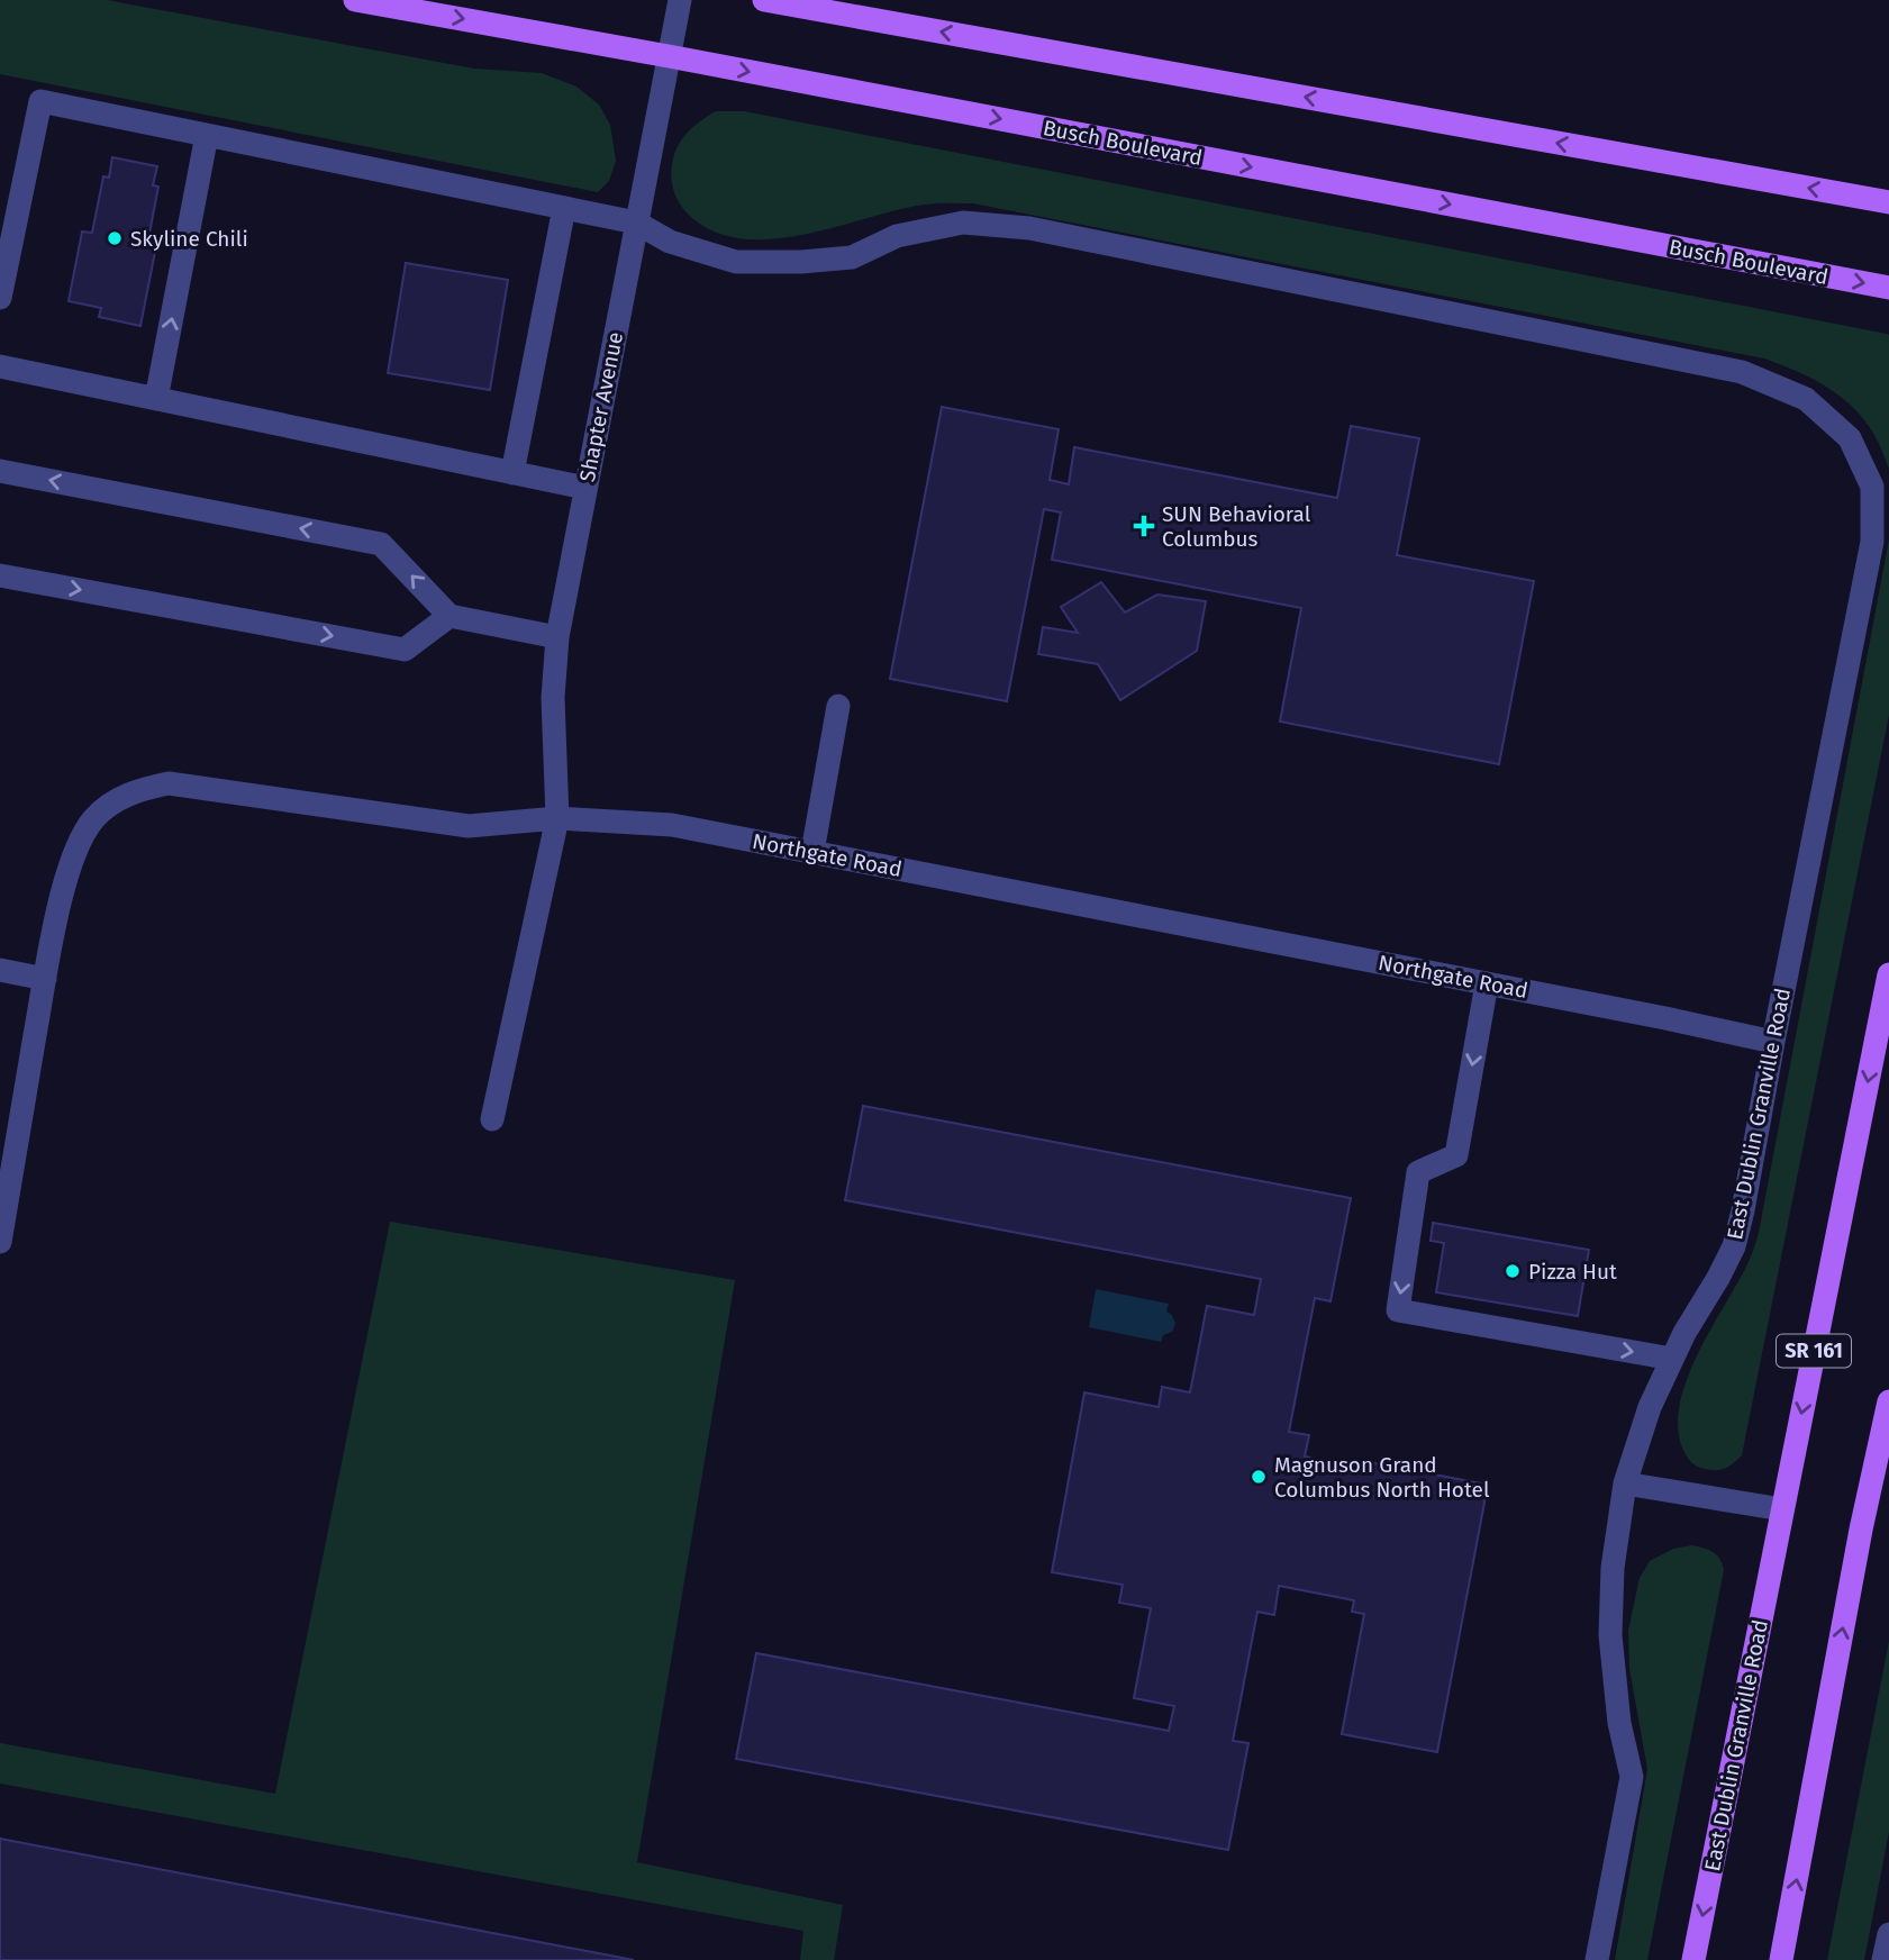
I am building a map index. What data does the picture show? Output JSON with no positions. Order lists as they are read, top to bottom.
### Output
{
  "streets": {
    "main road": ["Busch Boulevard", "East Dublin Granville Road", "SR 161"],
    "street": ["Shapter Avenue", "Northgate Road"]
  },
  "crossings": [
    ["Busch Boulevard", "Shapter Avenue"],
    ["Shapter Avenue", "Northgate Road"],
    ["Shapter Avenue", "East Dublin Granville Road"],
    ["Northgate Road", "East Dublin Granville Road"]
  ],
  "places": {
    "other": ["Skyline Chili", "Pizza Hut", "Magnuson Grand Columbus North Hotel"],
    "health": ["SUN Behavioral Columbus"]
  }
}
